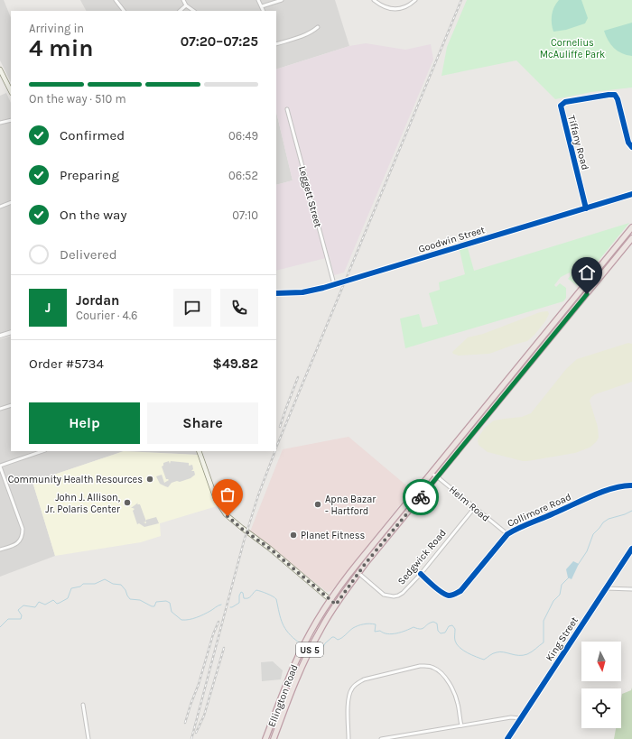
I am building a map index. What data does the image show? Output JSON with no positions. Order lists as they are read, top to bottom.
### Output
{
  "streets": {
    "highway": ["US 5", "Ellington Road"],
    "street": [
      "Tiffany Road",
      "Leggett Street",
      "Goodwin Street",
      "Helm Road",
      "Collimore Road",
      "Sedgwick Road",
      "King Street"
    ]
  },
  "crossings": [
    ["Tiffany Road", "Goodwin Street"],
    ["Leggett Street", "Goodwin Street"],
    ["Helm Road", "Collimore Road"],
    ["Helm Road", "Sedgwick Road"],
    ["Helm Road", "Ellington Road"],
    ["Collimore Road", "Sedgwick Road"],
    ["Sedgwick Road", "Ellington Road"]
  ],
  "parks": ["Cornelius McAuliffe Park"],
  "places": [
    "Community Health Resources",
    "John J. Allison, Jr. Polaris Center",
    "Apna Bazar - Hartford",
    "Planet Fitness"
  ],
  "north": "bottom",
  "page": {
    "heading": ["4 min", "Arriving in", "07:20–07:25"],
    "panel": [
      "Jordan",
      "Courier · 4.6",
      "Order #5734",
      "$49.82"
    ],
    "bar": "On the way · 510 m",
    "list": [
      ["Confirmed", "06:49"],
      ["Preparing", "06:52"],
      ["On the way", "07:10"],
      "Delivered"
    ],
    "round": "J",
    "buttons": ["Help", "Share"]
  }
}
